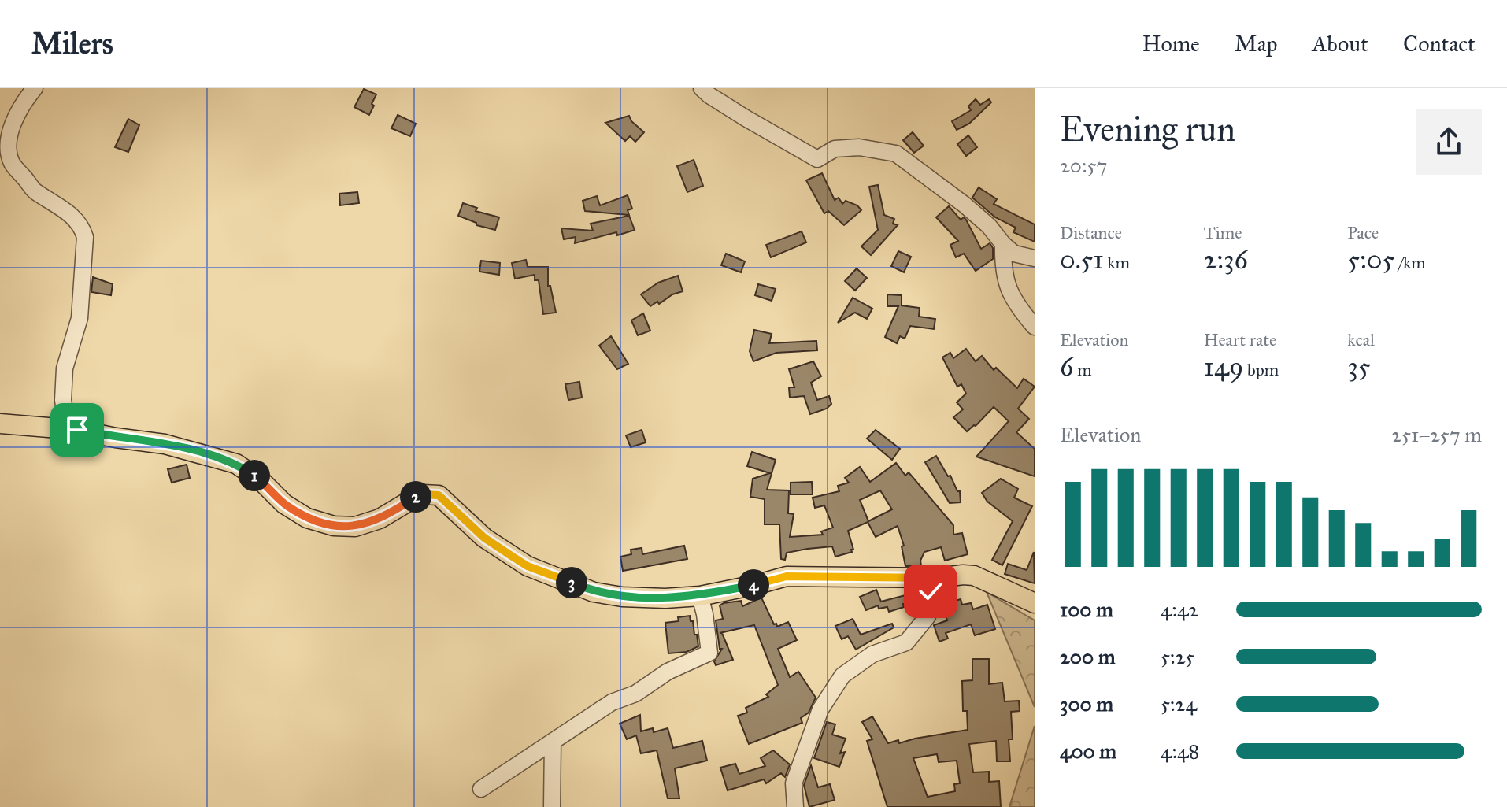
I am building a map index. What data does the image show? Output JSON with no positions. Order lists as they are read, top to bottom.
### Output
{
  "page": {
    "header": "Milers",
    "nav": [
      "Home",
      "Map",
      "About",
      "Contact"
    ],
    "heading": ["Evening run", "20:57"],
    "stats": [
      ["Distance", "0.51 km"],
      ["Time", "2:36"],
      ["Pace", "5:05 /km"],
      ["Elevation", "6 m"],
      ["Heart rate", "149 bpm"],
      ["kcal", "35"]
    ],
    "chart": ["Elevation", "251–257 m"],
    "pins": [
      "1",
      "2",
      "3",
      "4"
    ],
    "list": [
      {
        "name": "100 m",
        "note": "4:42"
      },
      {
        "name": "200 m",
        "note": "5:25"
      },
      {
        "name": "300 m",
        "note": "5:24"
      },
      {
        "name": "400 m",
        "note": "4:48"
      }
    ]
  }
}
